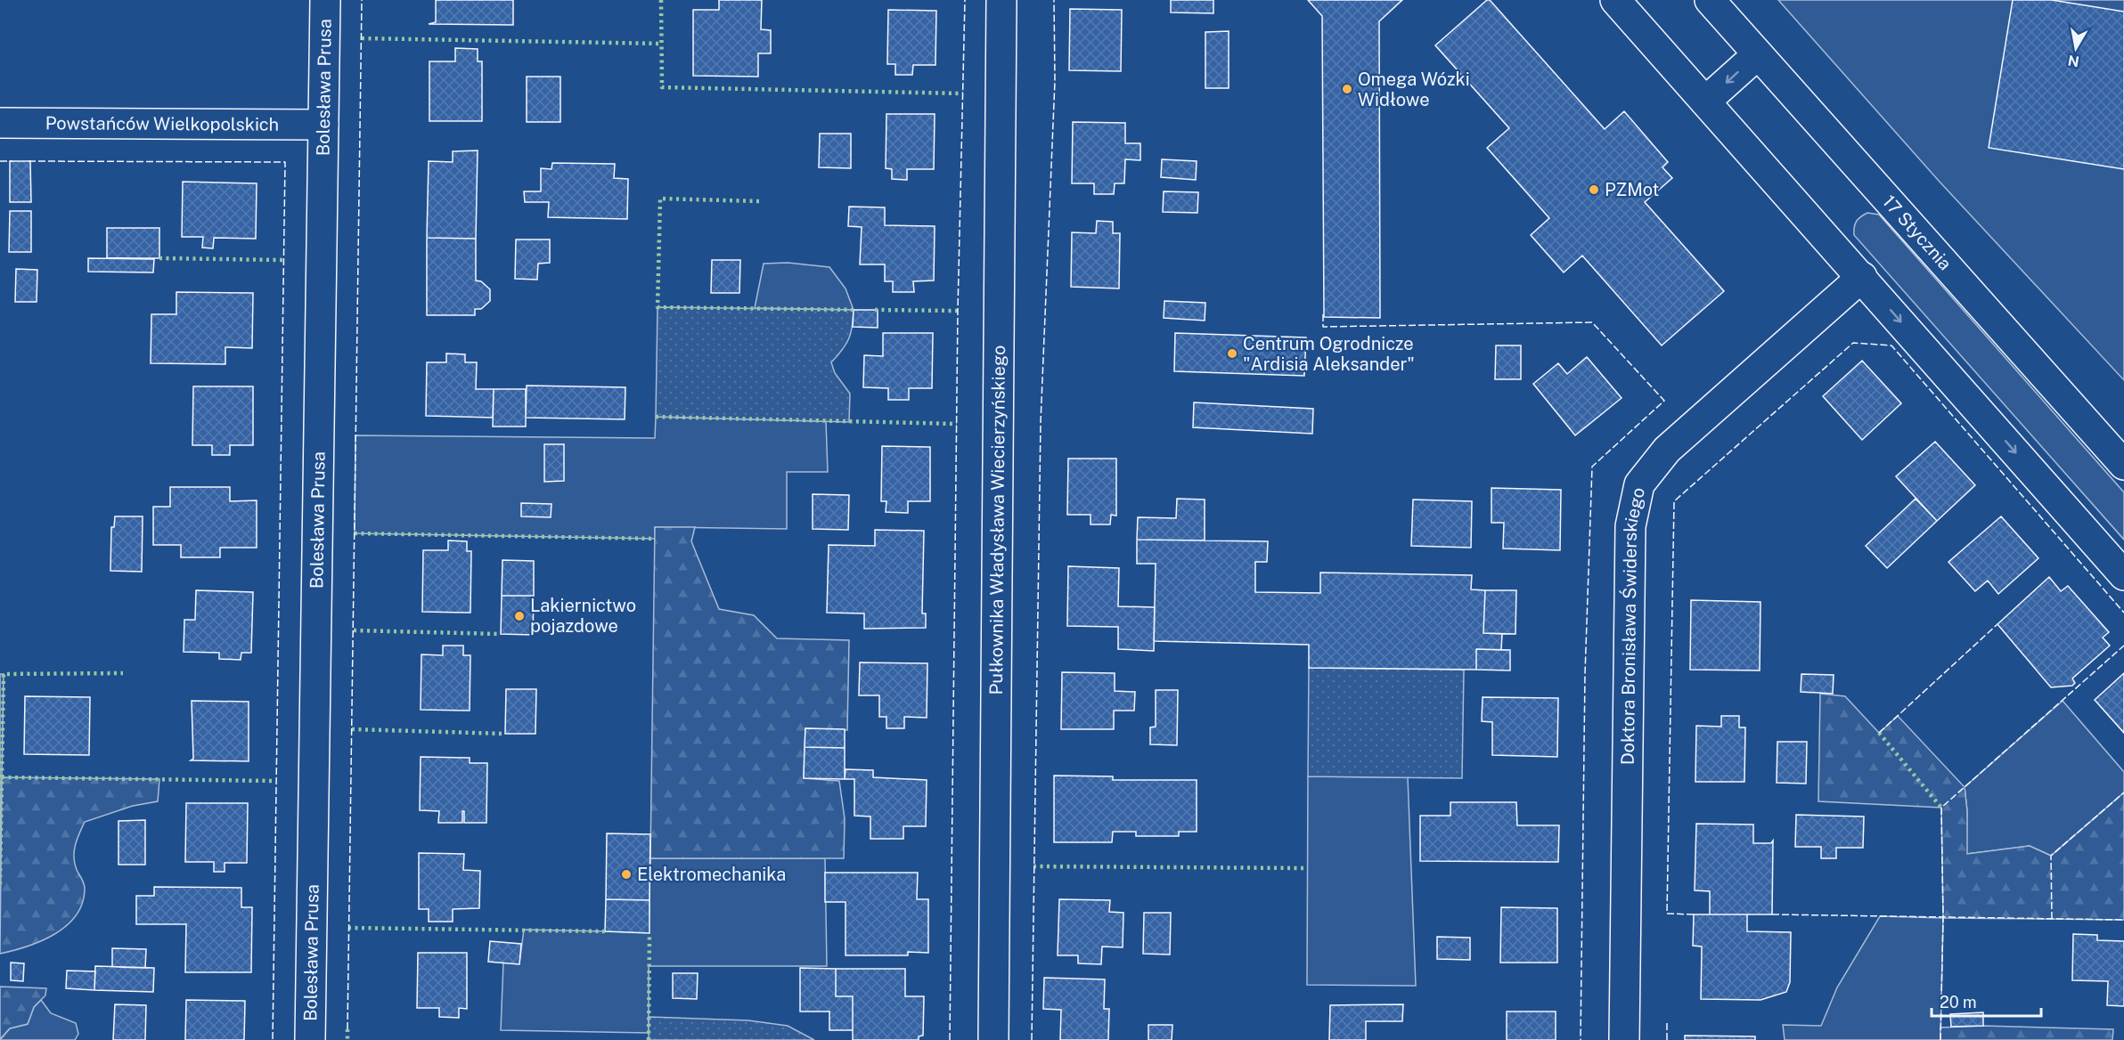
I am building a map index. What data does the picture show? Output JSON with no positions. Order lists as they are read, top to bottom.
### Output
{
  "streets": {
    "street": [
      "Bolesława Prusa",
      "Powstańców Wielkopolskich",
      "17 Stycznia",
      "Pułkownika Władysława Wiecierzyńskiego",
      "Doktora Bronisława Świderskiego"
    ]
  },
  "crossings": [
    ["Bolesława Prusa", "Powstańców Wielkopolskich"]
  ],
  "places": [
    "Omega Wózki Widłowe",
    "PZMot",
    "Centrum Ogrodnicze \"Ardisia Aleksander\"",
    "Lakiernictwo pojazdowe",
    "Elektromechanika"
  ],
  "scale_bar": "20 m",
  "north": "bottom"
}
